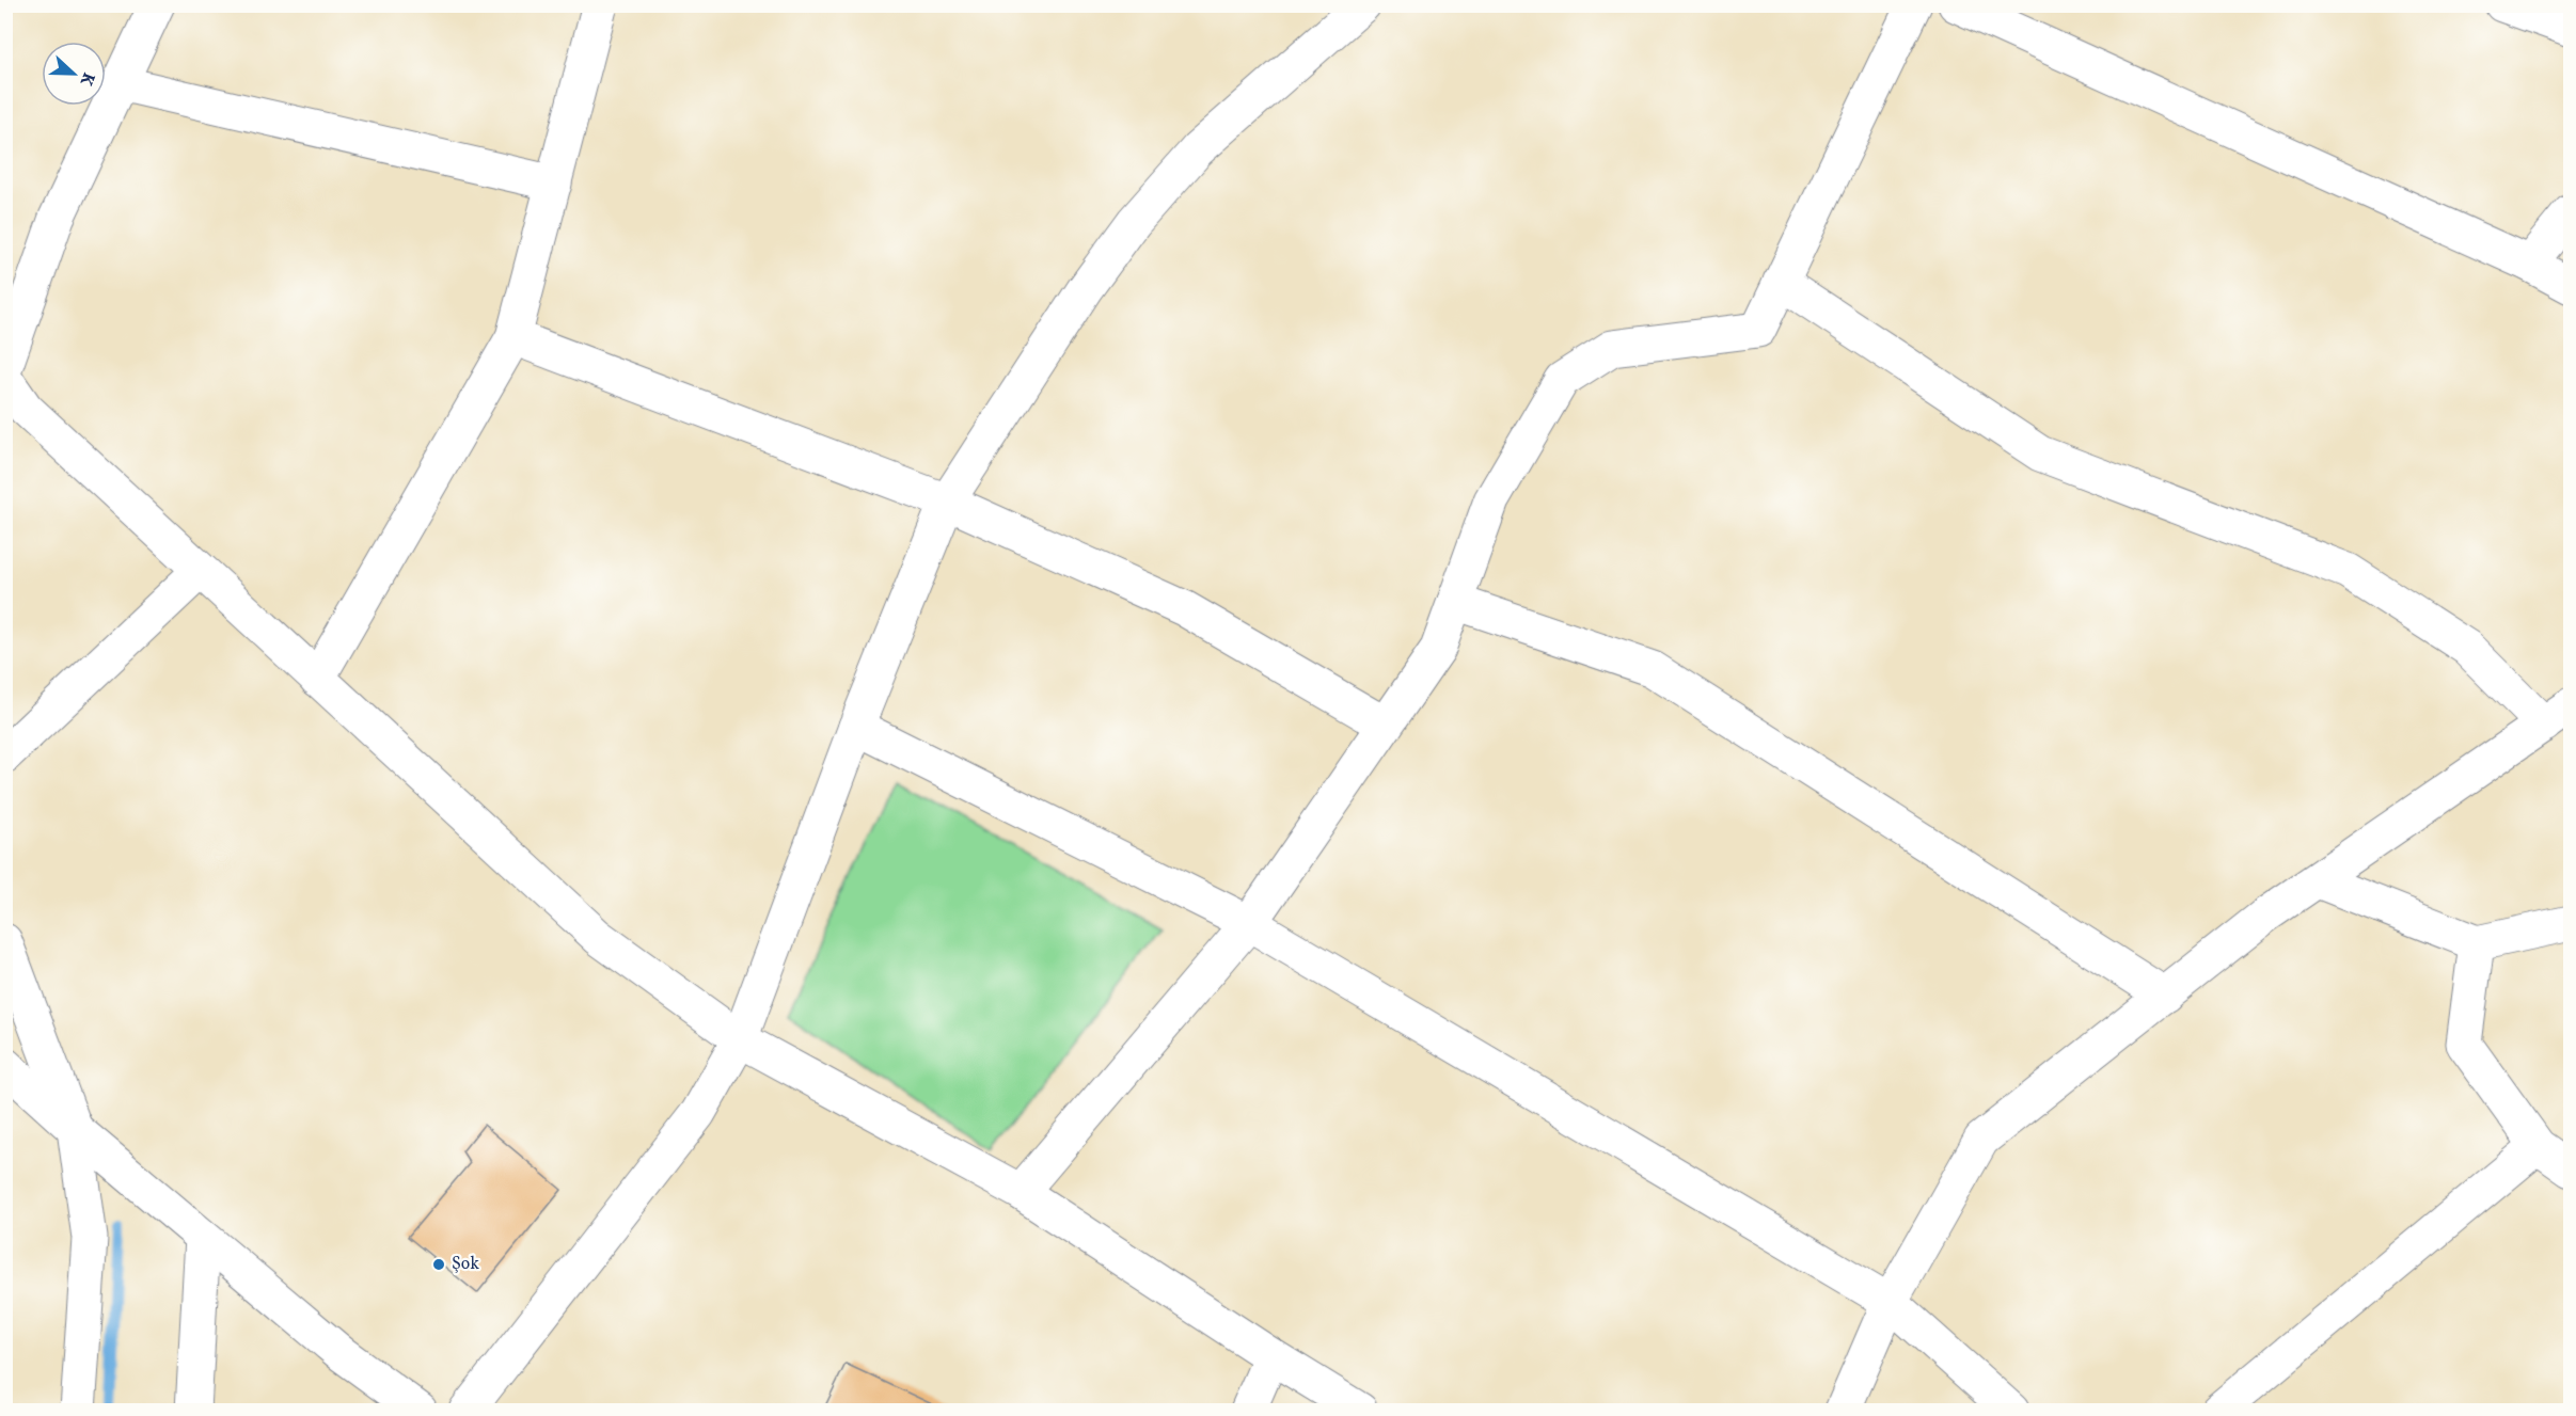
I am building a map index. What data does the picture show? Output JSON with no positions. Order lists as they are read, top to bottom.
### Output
{
  "places": ["Şok"],
  "north": "right"
}
